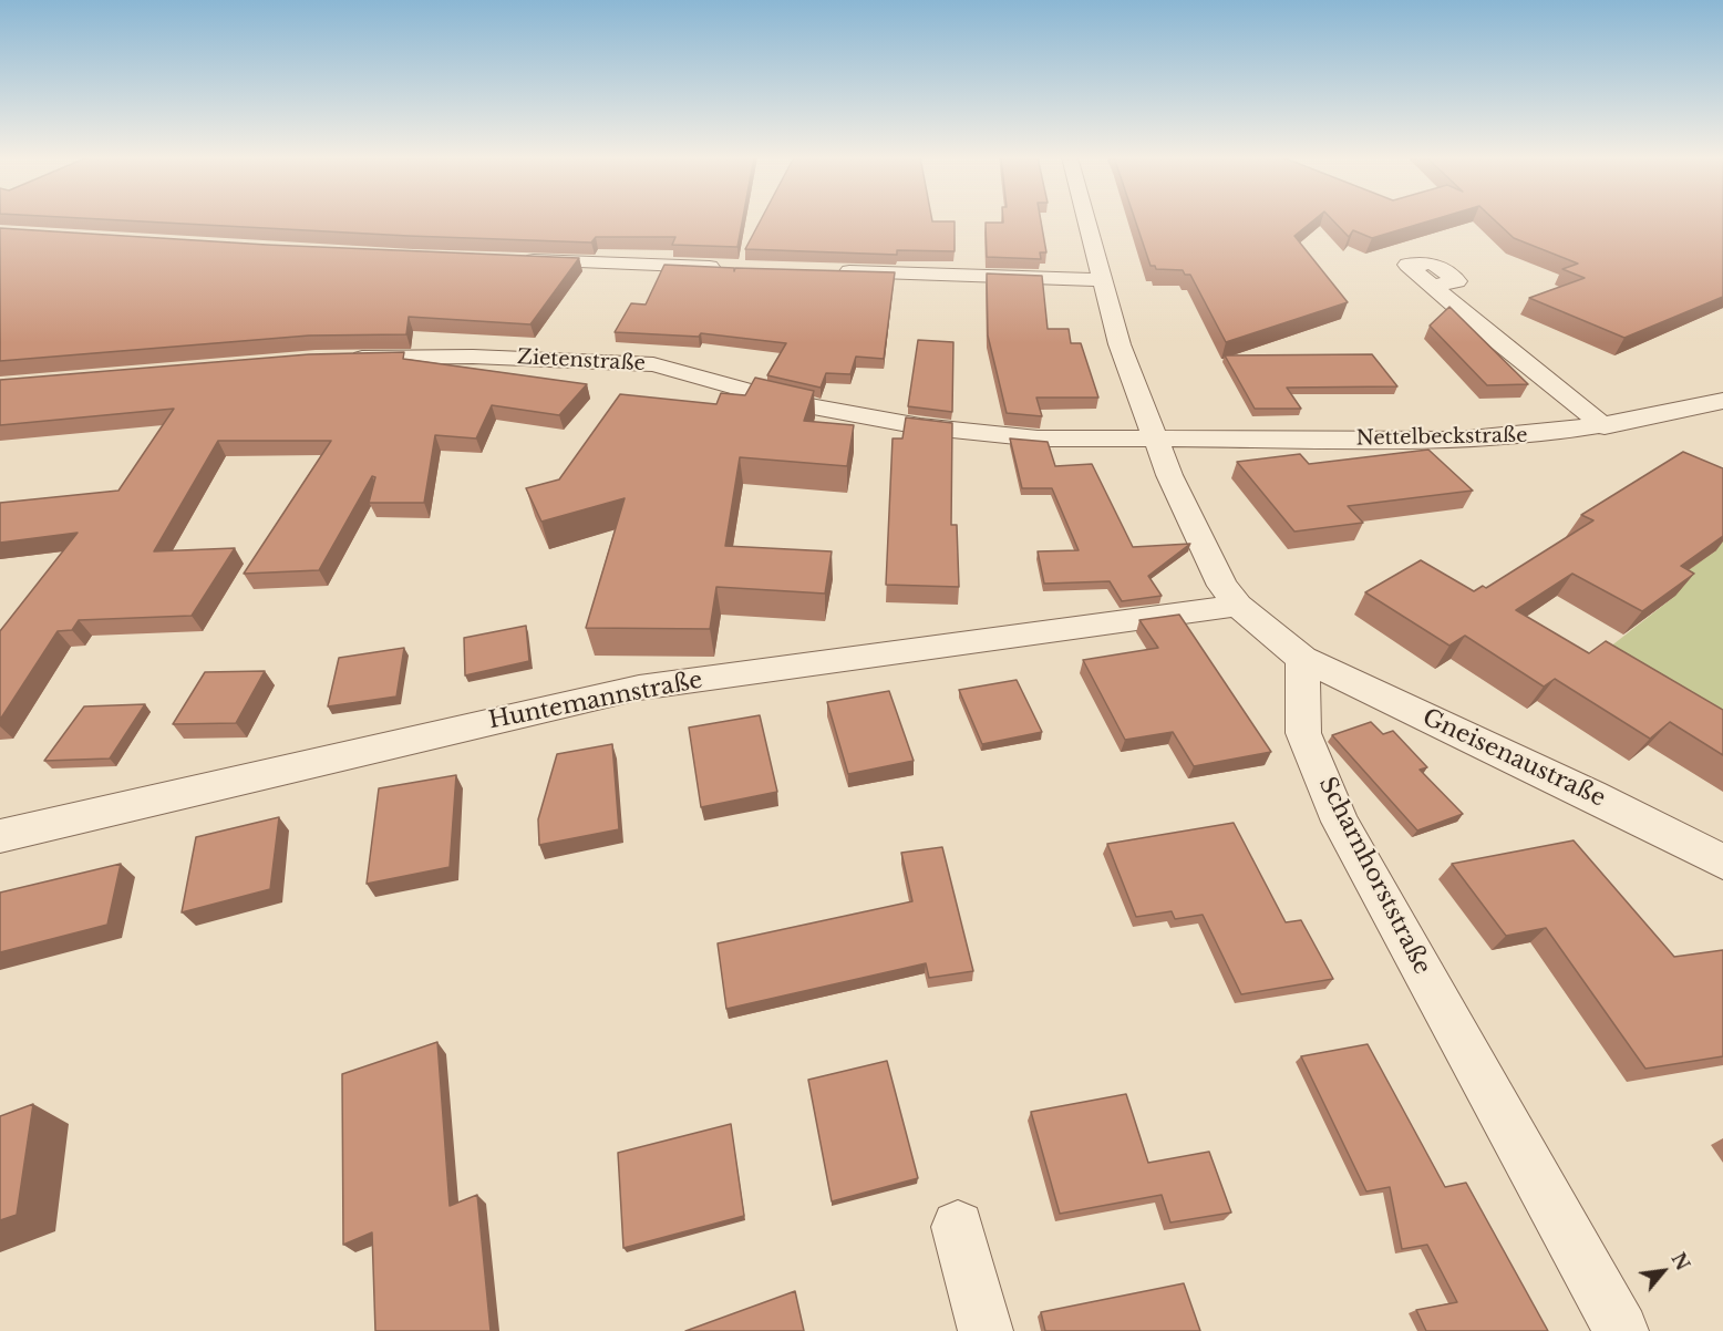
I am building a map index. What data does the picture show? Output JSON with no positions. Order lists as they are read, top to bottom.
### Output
{
  "streets": {
    "street": [
      "Zietenstraße",
      "Nettelbeckstraße",
      "Huntemannstraße",
      "Gneisenaustraße",
      "Scharnhorststraße"
    ]
  },
  "crossings": [
    ["Zietenstraße", "Nettelbeckstraße"],
    ["Gneisenaustraße", "Scharnhorststraße"]
  ],
  "north": "top right"
}
